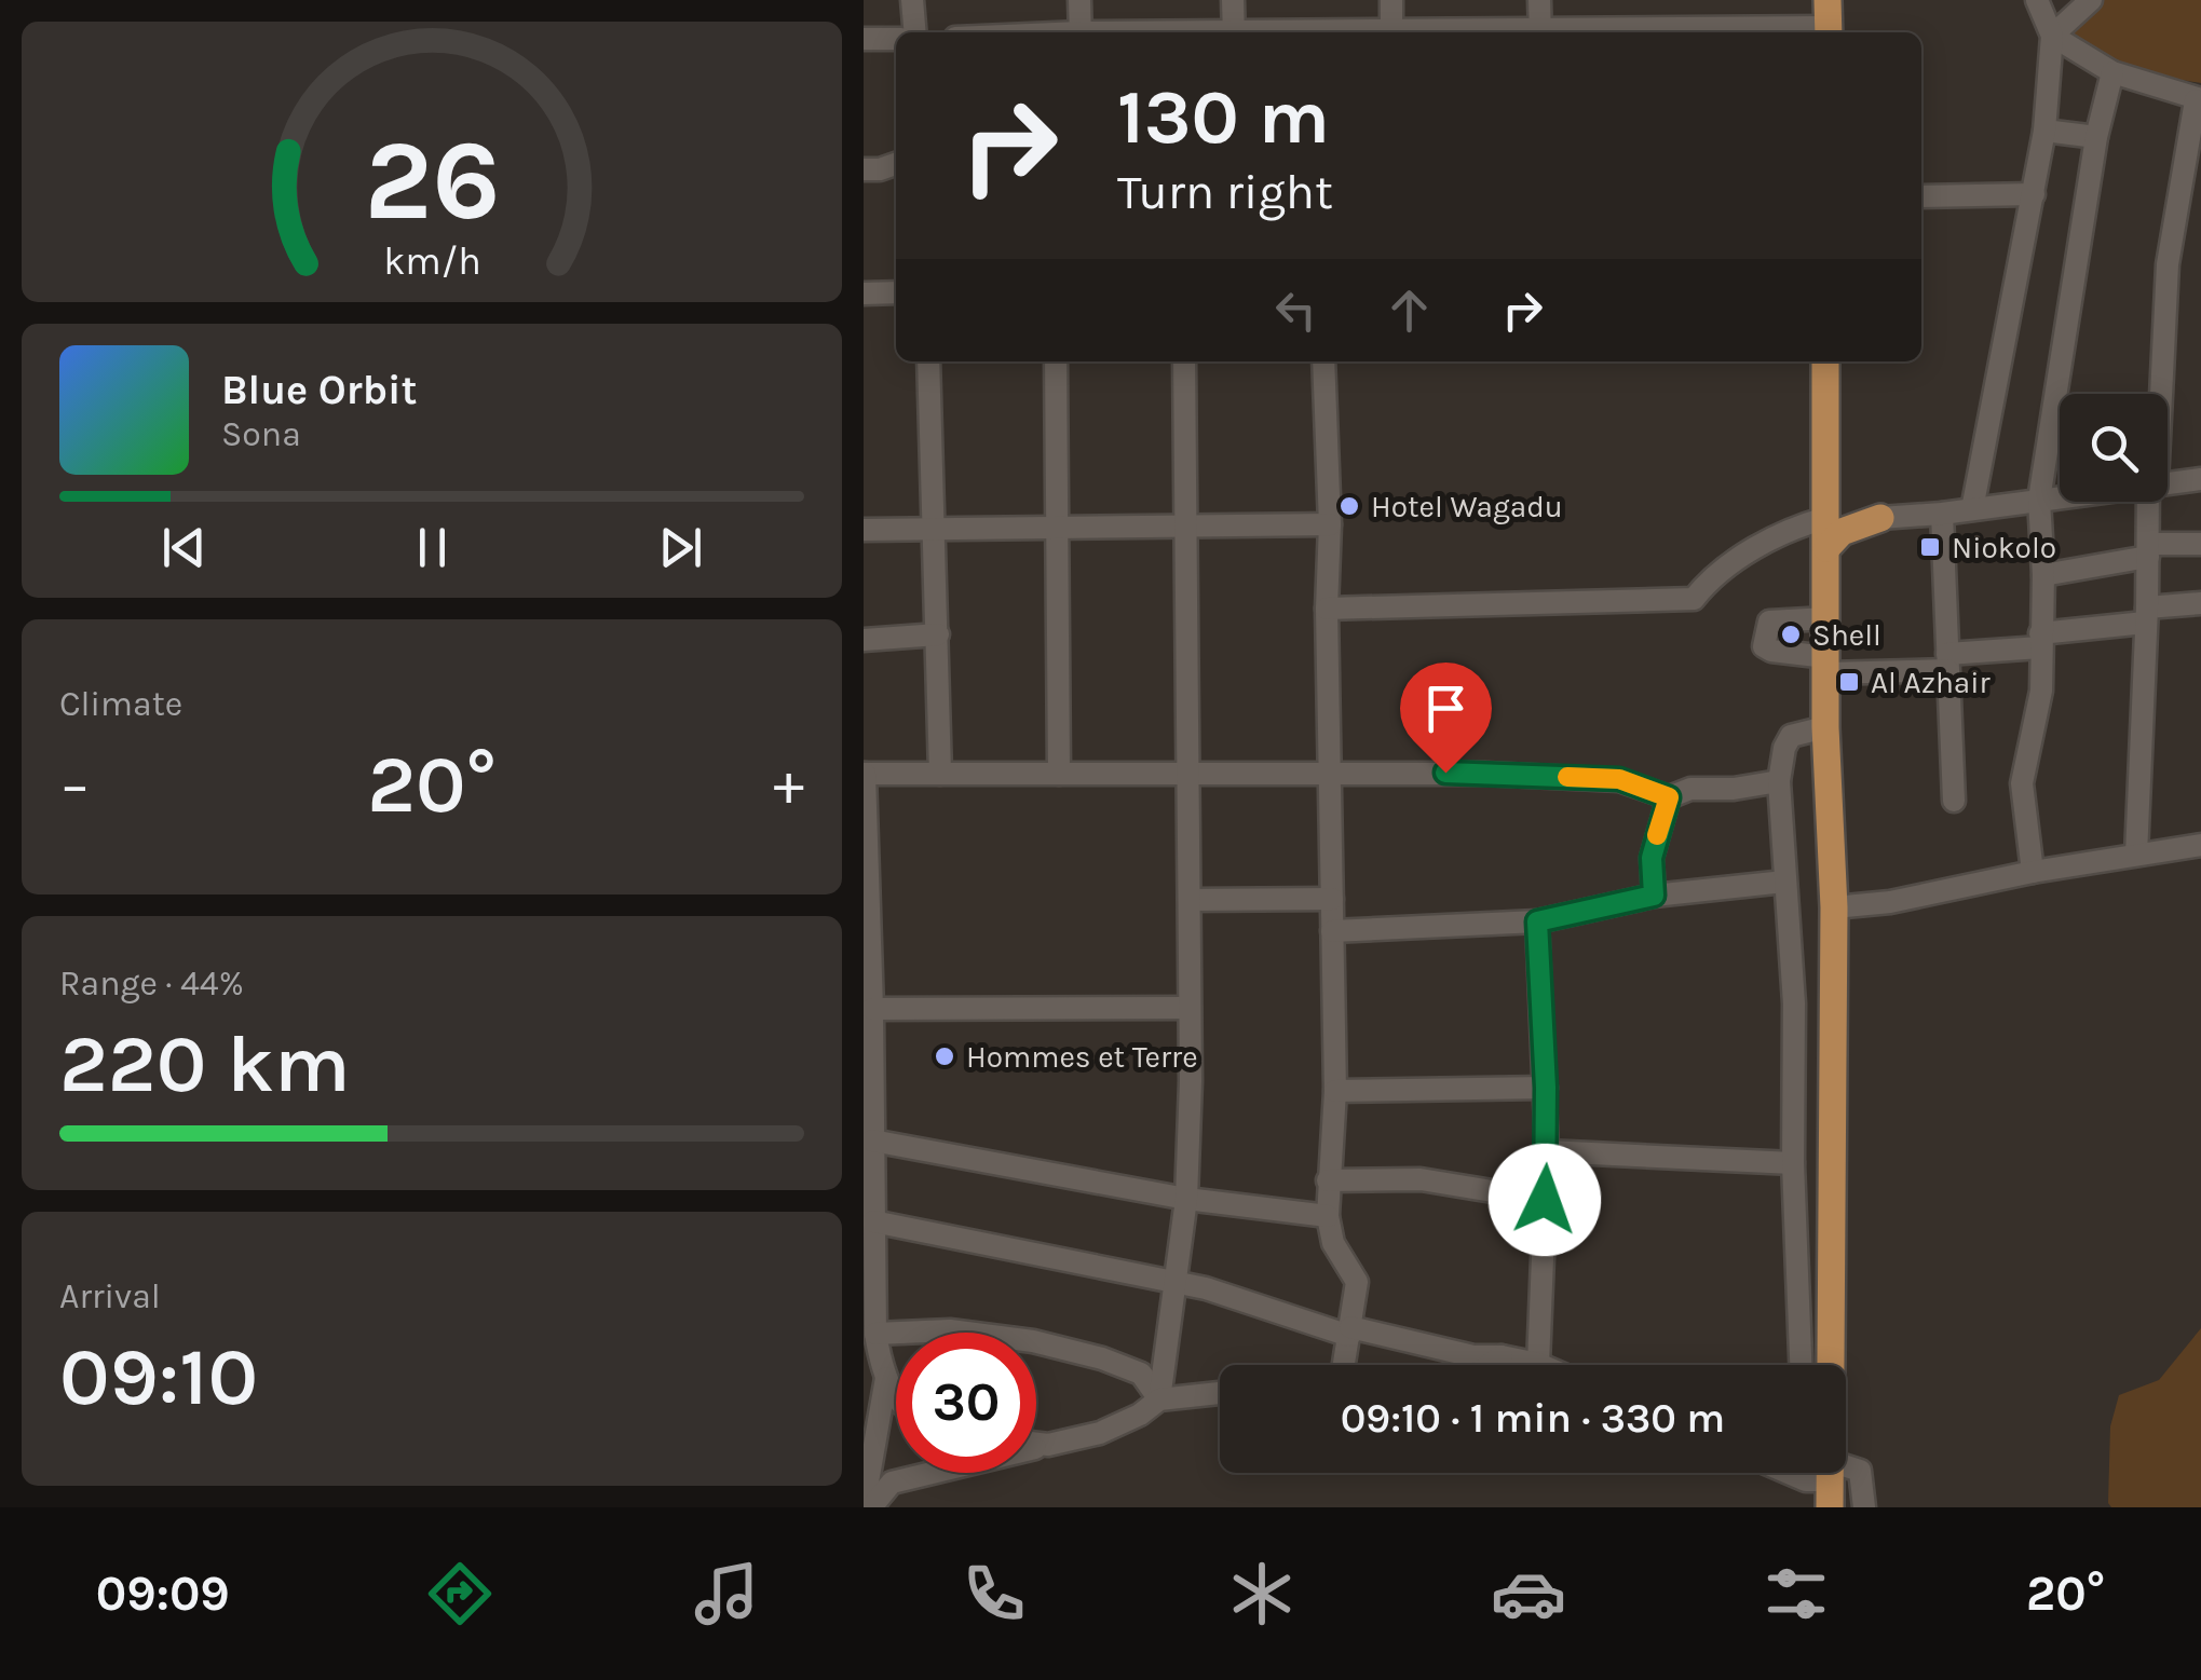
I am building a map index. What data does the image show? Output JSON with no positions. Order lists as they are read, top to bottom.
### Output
{
  "places": {
    "other": ["Hotel Wagadu", "Shell", "Hommes et Terre"],
    "transit": ["Niokolo", "Al Azhair"]
  },
  "page": {
    "turn": ["130 m", "Turn right"],
    "song": ["Blue Orbit", "Sona"],
    "tile": [
      "Climate",
      ["Range · 44%", "220 km"],
      ["Arrival", "09:10"]
    ],
    "heat": ["−", "20°", "+"],
    "limit": "30",
    "trip": "09:10 · 1 min · 330 m",
    "tabs": ["09:09", "20°"],
    "gauge": ["26", "km/h"]
  }
}
